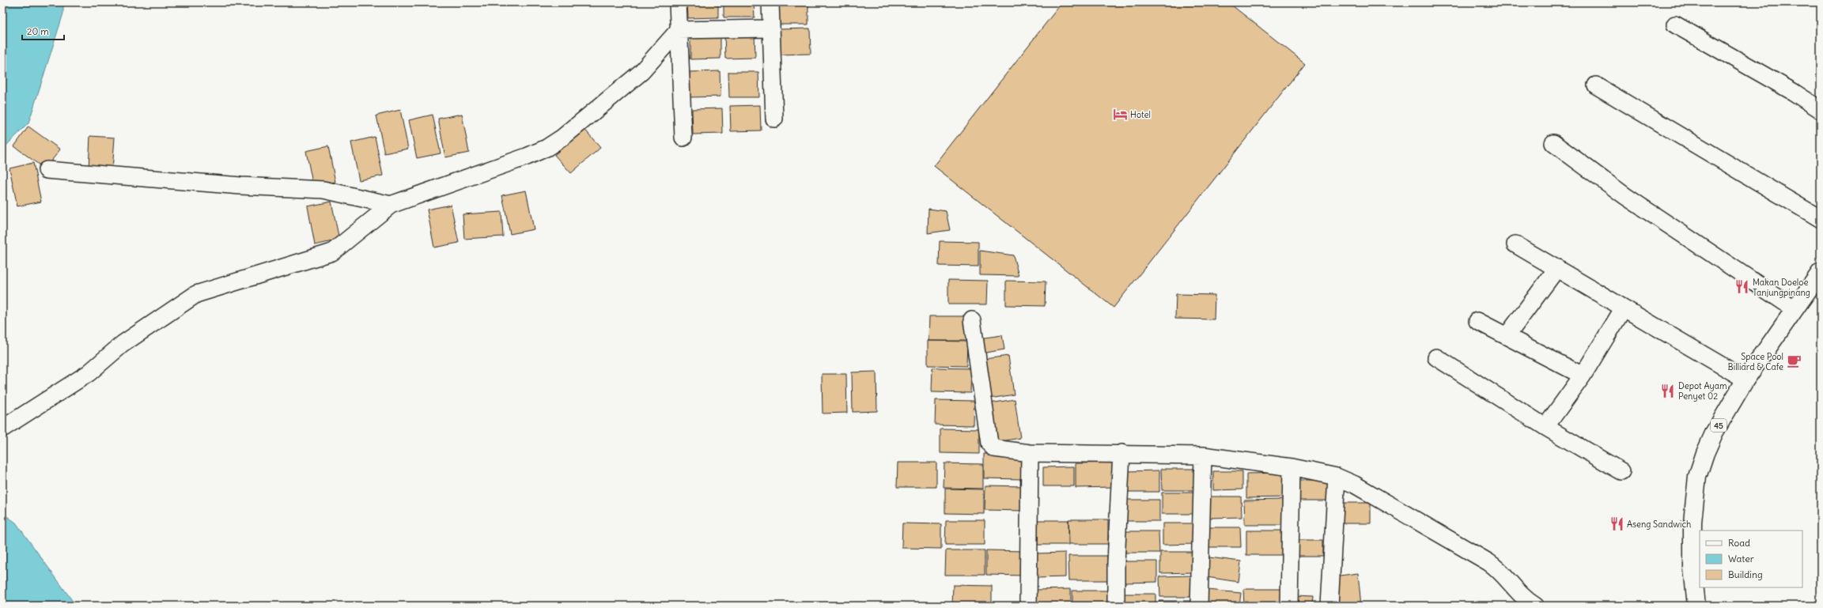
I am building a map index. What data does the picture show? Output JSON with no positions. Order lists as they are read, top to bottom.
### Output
{
  "streets": {
    "highway": ["45"]
  },
  "places": {
    "hotel": ["Hotel"],
    "restaurant": ["Makan Doeloe Tanjungpinang", "Depot Ayam Penyet 02", "Aseng Sandwich"],
    "cafe": ["Space Pool Billiard & Cafe"]
  },
  "legend": ["Road", "Water", "Building"],
  "scale_bar": "20 m"
}
